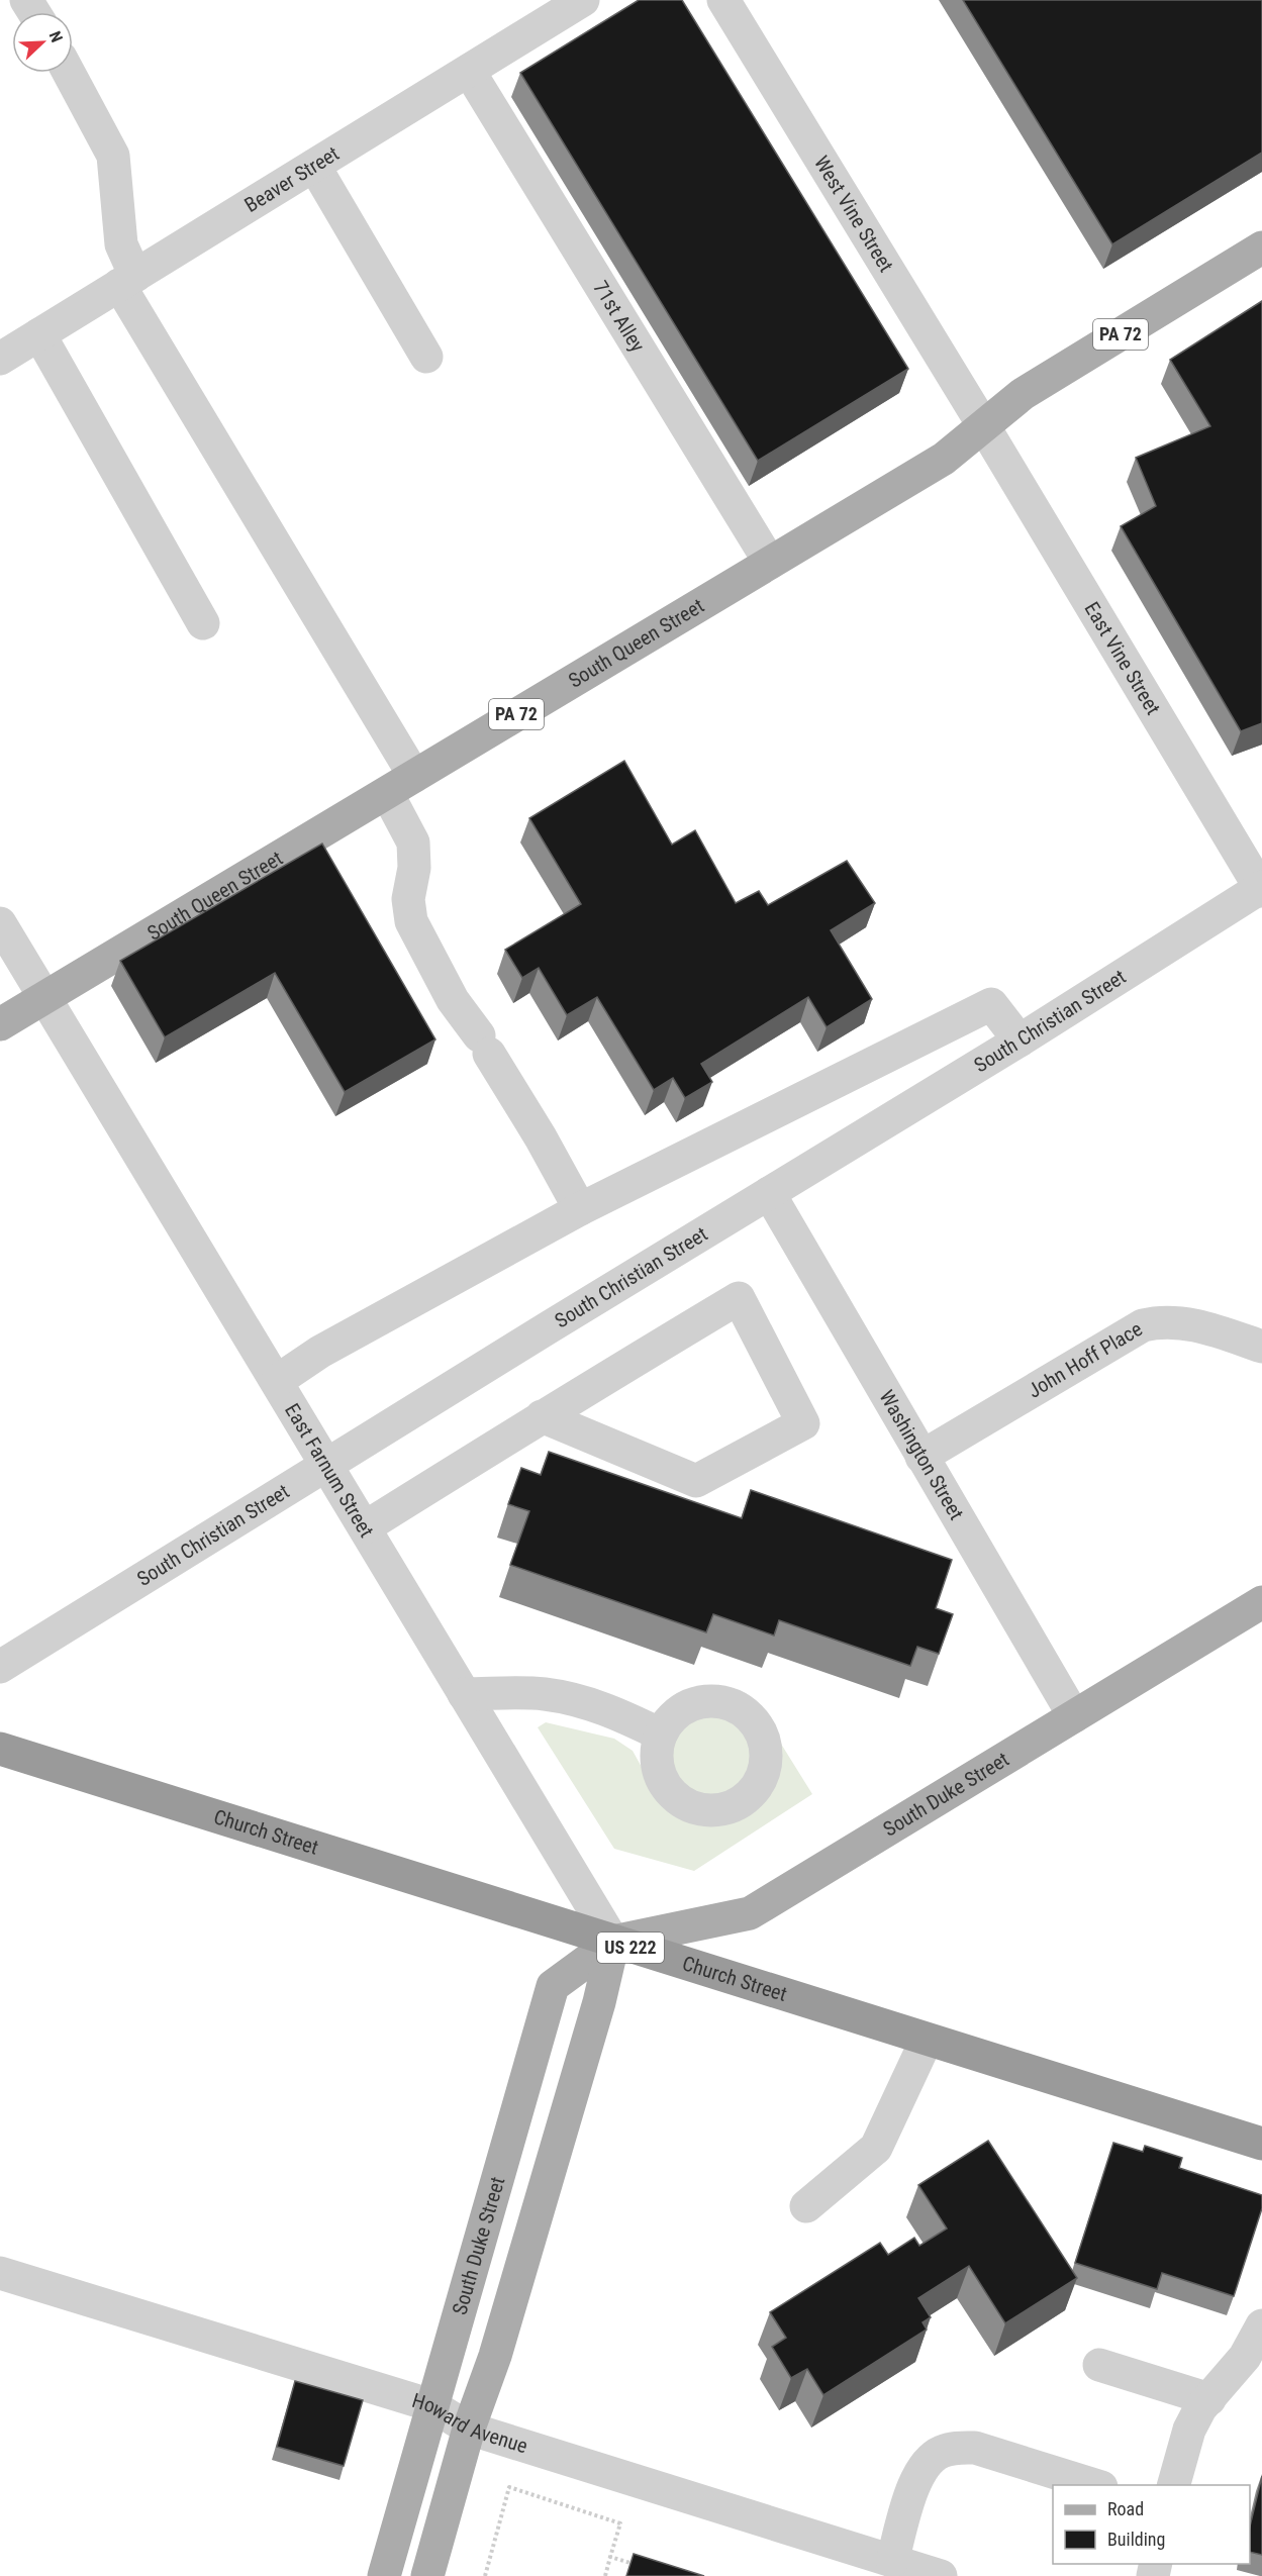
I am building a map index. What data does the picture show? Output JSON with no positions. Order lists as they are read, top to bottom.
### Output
{
  "streets": {
    "highway": ["Church Street", "US 222"],
    "main road": ["PA 72", "South Queen Street", "South Duke Street"],
    "street": [
      "Beaver Street",
      "West Vine Street",
      "71st Alley",
      "East Vine Street",
      "South Christian Street",
      "John Hoff Place",
      "Washington Street",
      "East Farnum Street",
      "Howard Avenue"
    ]
  },
  "crossings": [
    ["Beaver Street", "71st Alley"],
    ["West Vine Street", "South Queen Street"],
    ["West Vine Street", "East Vine Street"],
    ["71st Alley", "South Queen Street"],
    ["South Queen Street", "East Vine Street"],
    ["South Queen Street", "East Farnum Street"],
    ["East Vine Street", "South Christian Street"],
    ["South Christian Street", "Washington Street"],
    ["South Christian Street", "East Farnum Street"],
    ["John Hoff Place", "Washington Street"],
    ["Washington Street", "South Duke Street"],
    ["East Farnum Street", "South Duke Street"],
    ["East Farnum Street", "Church Street"],
    ["South Duke Street", "Church Street"],
    ["South Duke Street", "Howard Avenue"]
  ],
  "legend": ["Road", "Building"],
  "north": "top right"
}
